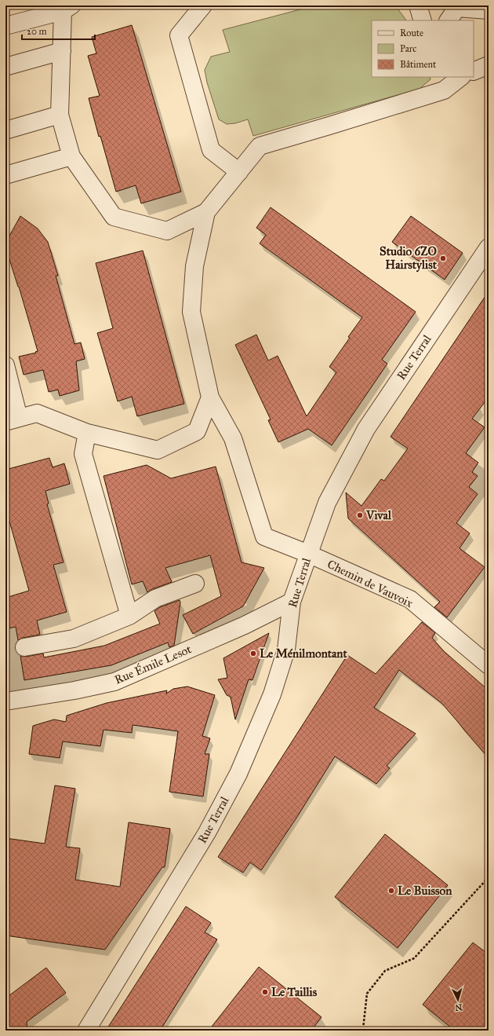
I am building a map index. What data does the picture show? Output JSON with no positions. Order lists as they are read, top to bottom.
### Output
{
  "streets": {
    "street": ["Rue Terral", "Chemin de Vauvoix", "Rue Émile Lesot"]
  },
  "crossings": [
    ["Rue Terral", "Chemin de Vauvoix"],
    ["Rue Terral", "Rue Émile Lesot"]
  ],
  "places": [
    "Studio 6ZO Hairstylist",
    "Vival",
    "Le Ménilmontant",
    "Le Buisson",
    "Le Taillis"
  ],
  "legend": ["Route", "Parc", "Bâtiment"],
  "scale_bar": "20 m",
  "north": "bottom"
}
